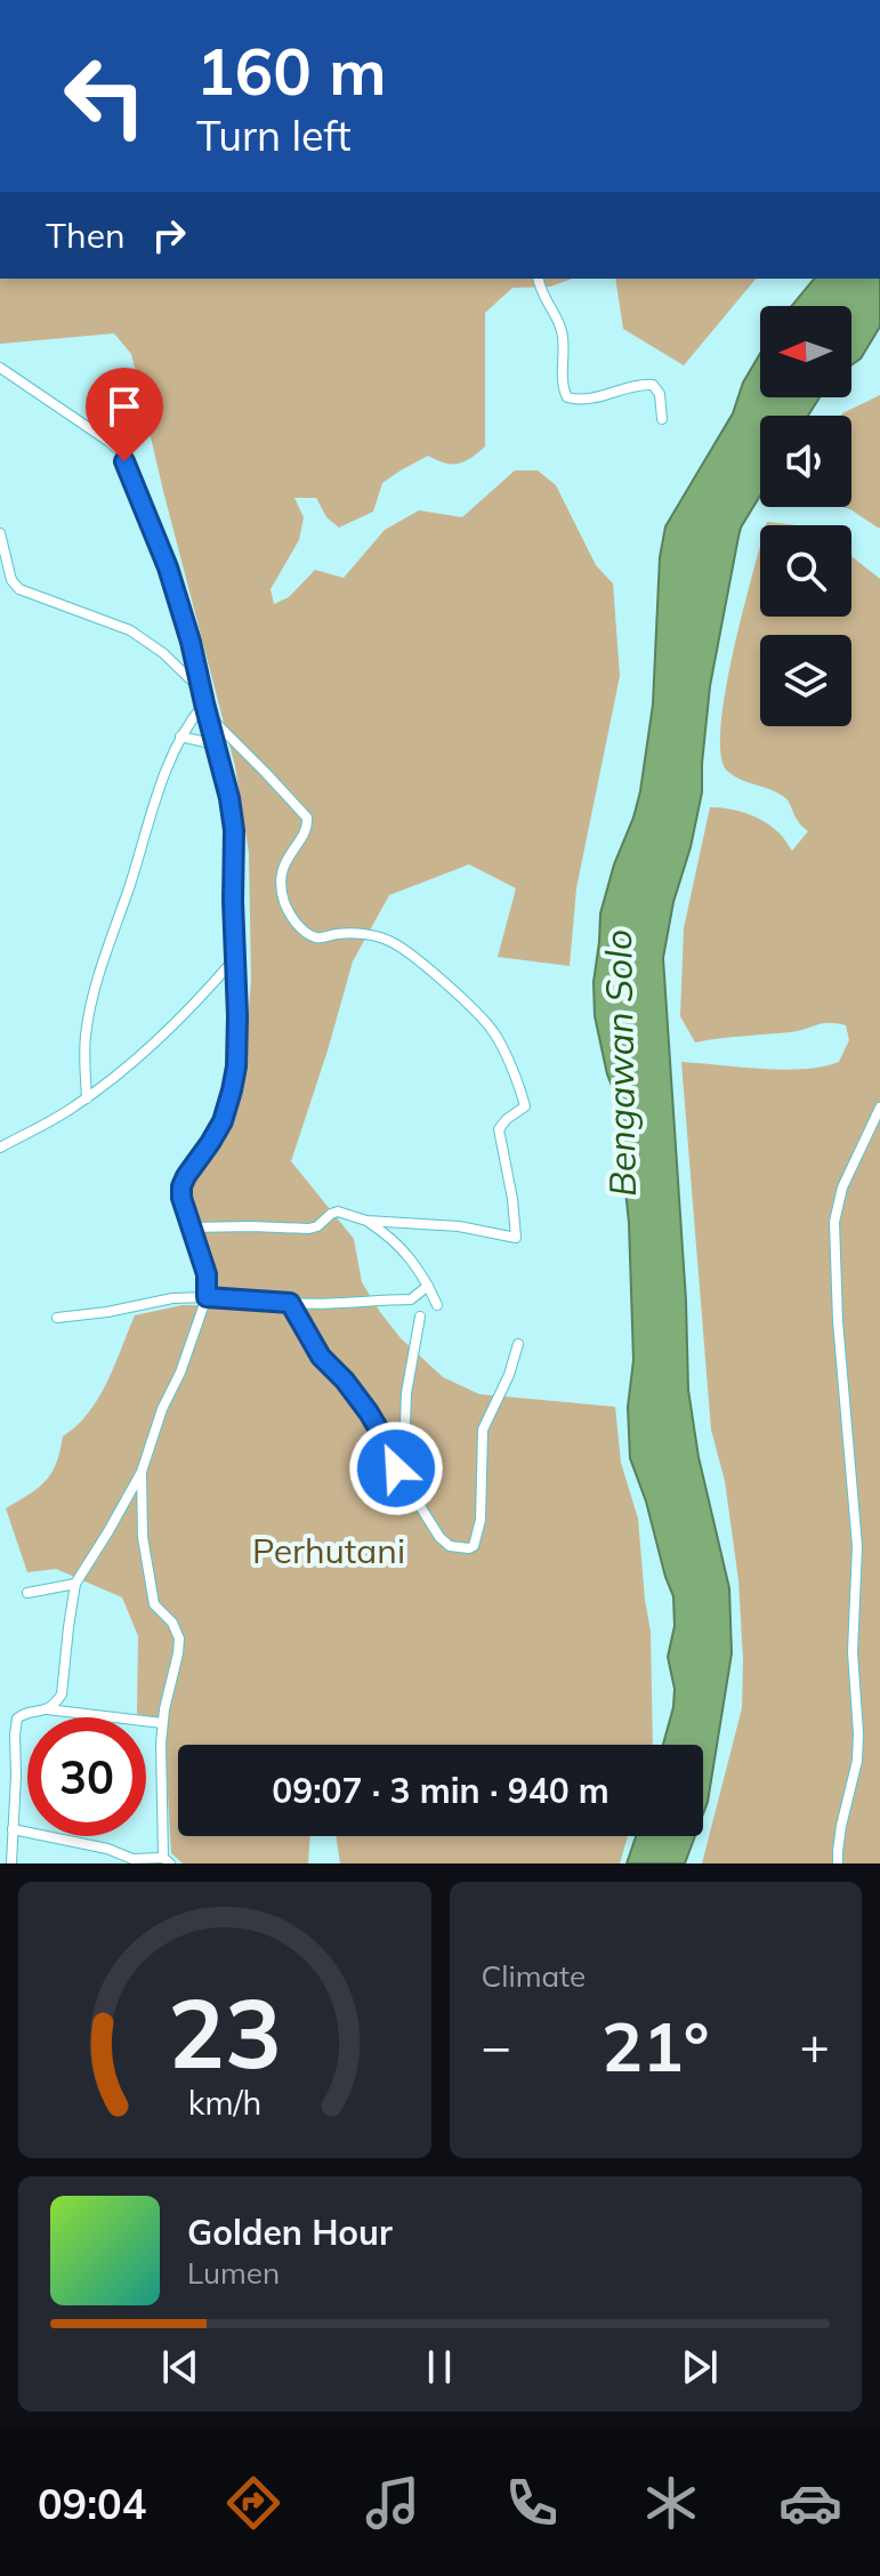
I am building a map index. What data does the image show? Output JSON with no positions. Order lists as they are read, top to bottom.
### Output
{
  "water": ["Bengawan Solo"],
  "parks": ["Perhutani"],
  "north": "left",
  "page": {
    "turn": ["160 m", "Turn left"],
    "then": "Then",
    "limit": "30",
    "trip": "09:07 · 3 min · 940 m",
    "tile": "Climate",
    "heat": ["−", "21°", "+"],
    "song": ["Golden Hour", "Lumen"],
    "tabs": "09:04",
    "gauge": ["23", "km/h"]
  }
}
